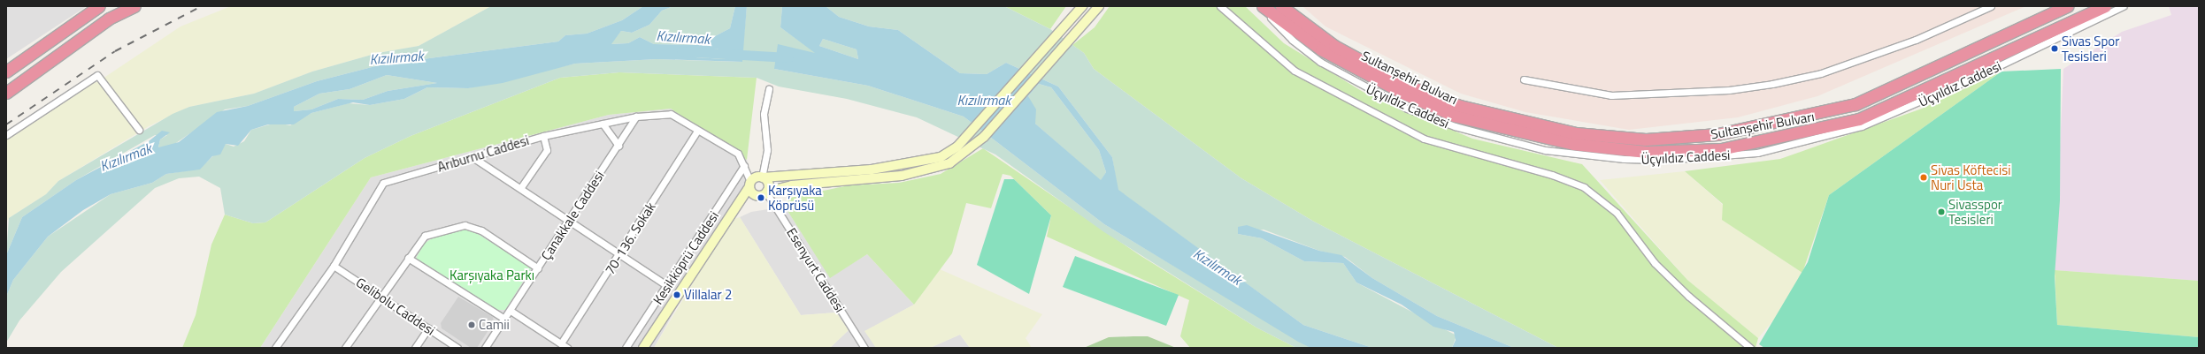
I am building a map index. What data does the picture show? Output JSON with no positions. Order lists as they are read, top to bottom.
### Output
{
  "streets": {
    "highway": ["Sultanşehir Bulvarı"],
    "street": [
      "Üçyıldız Caddesi",
      "Arıburnu Caddesi",
      "Çanakkale Caddesi",
      "70-136. Sokak",
      "Kesikköprü Caddesi",
      "Esenyurt Caddesi",
      "Gelibolu Caddesi"
    ]
  },
  "crossings": [
    ["Arıburnu Caddesi", "Çanakkale Caddesi"],
    ["Arıburnu Caddesi", "70-136. Sokak"],
    ["Arıburnu Caddesi", "Kesikköprü Caddesi"],
    ["Arıburnu Caddesi", "Gelibolu Caddesi"]
  ],
  "water": ["Kızılırmak"],
  "parks": ["Karşıyaka Parkı"],
  "places": [
    "Sivas Spor Tesisleri",
    "Sivas Köftecisi Nuri Usta",
    "Karşıyaka Köprüsü",
    "Sivasspor Tesisleri",
    "Villalar 2",
    "Camii"
  ]
}
